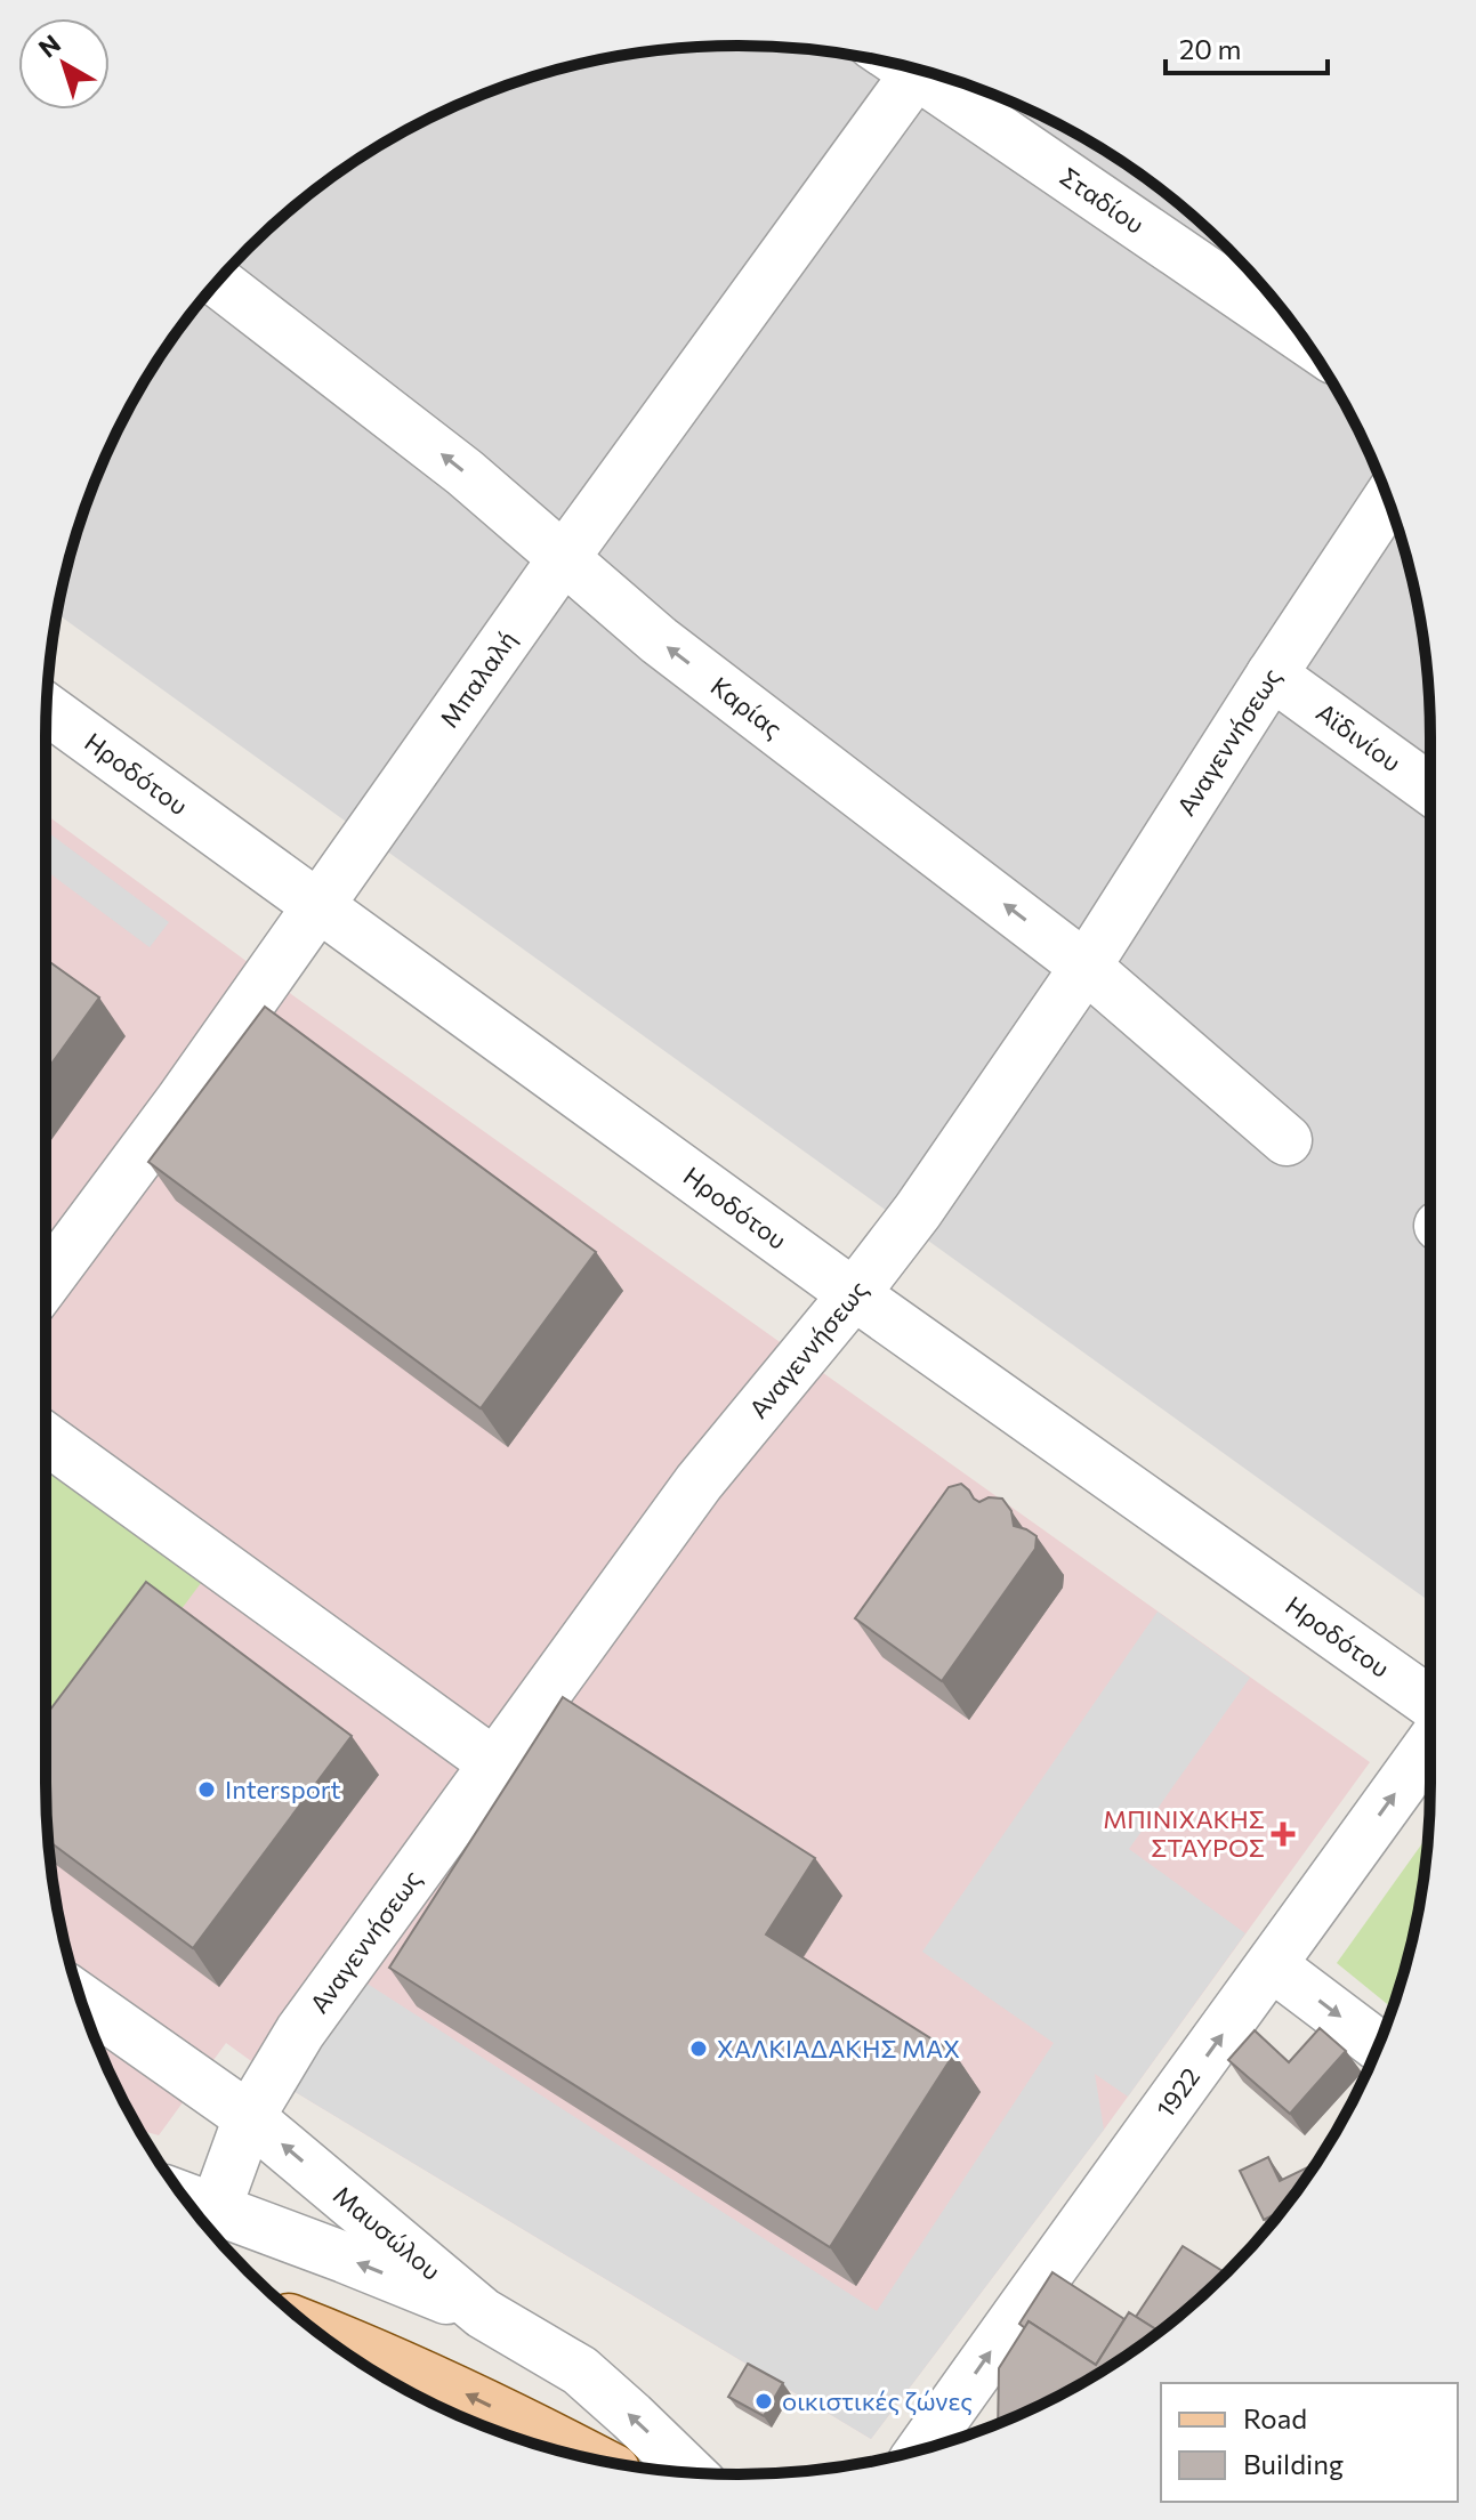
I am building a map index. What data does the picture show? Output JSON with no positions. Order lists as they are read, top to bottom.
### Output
{
  "streets": {
    "street": [
      "Σταδίου",
      "Μπαλαλή",
      "Καρίας",
      "Αϊδινίου",
      "Αναγεννήσεως",
      "Ηροδότου",
      "1922",
      "Μαυσώλου"
    ]
  },
  "crossings": [
    ["Μπαλαλή", "Καρίας"],
    ["Μπαλαλή", "Ηροδότου"],
    ["Καρίας", "Αναγεννήσεως"],
    ["Αϊδινίου", "Αναγεννήσεως"],
    ["Αναγεννήσεως", "Ηροδότου"],
    ["Αναγεννήσεως", "Μαυσώλου"]
  ],
  "one_way": ["Καρίας", "1922"],
  "places": {
    "other": ["Intersport", "ΧΑΛΚΙΑΔΑΚΗΣ MAX", "οικιστικές ζώνες"],
    "health": ["ΜΠΙΝΙΧΑΚΗΣ ΣΤΑΥΡΟΣ"]
  },
  "legend": ["Road", "Building"],
  "scale_bar": "20 m",
  "north": "top left"
}
